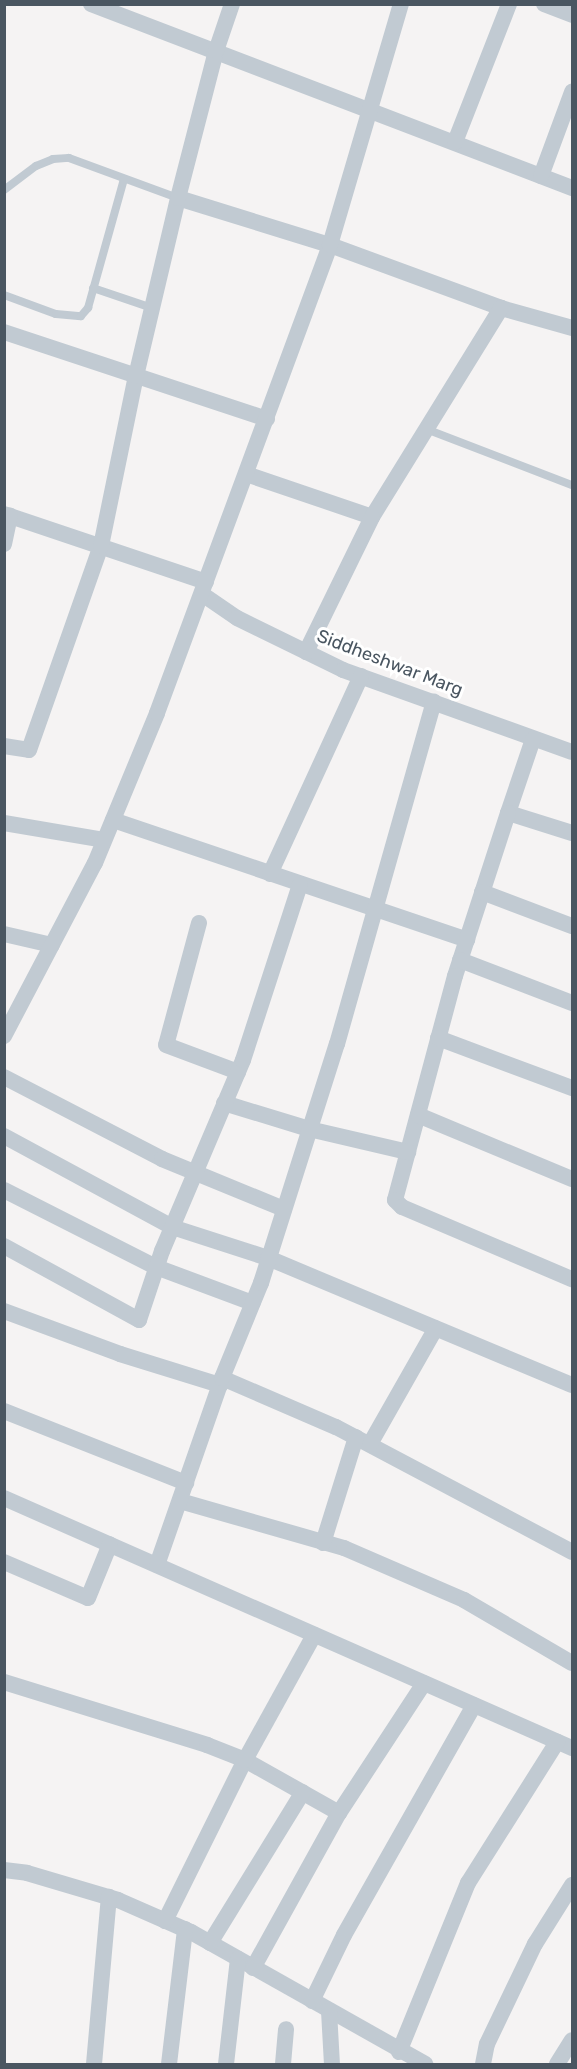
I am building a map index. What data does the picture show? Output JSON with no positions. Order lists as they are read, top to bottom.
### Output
{
  "streets": {
    "street": ["Siddheshwar Marg"]
  }
}
